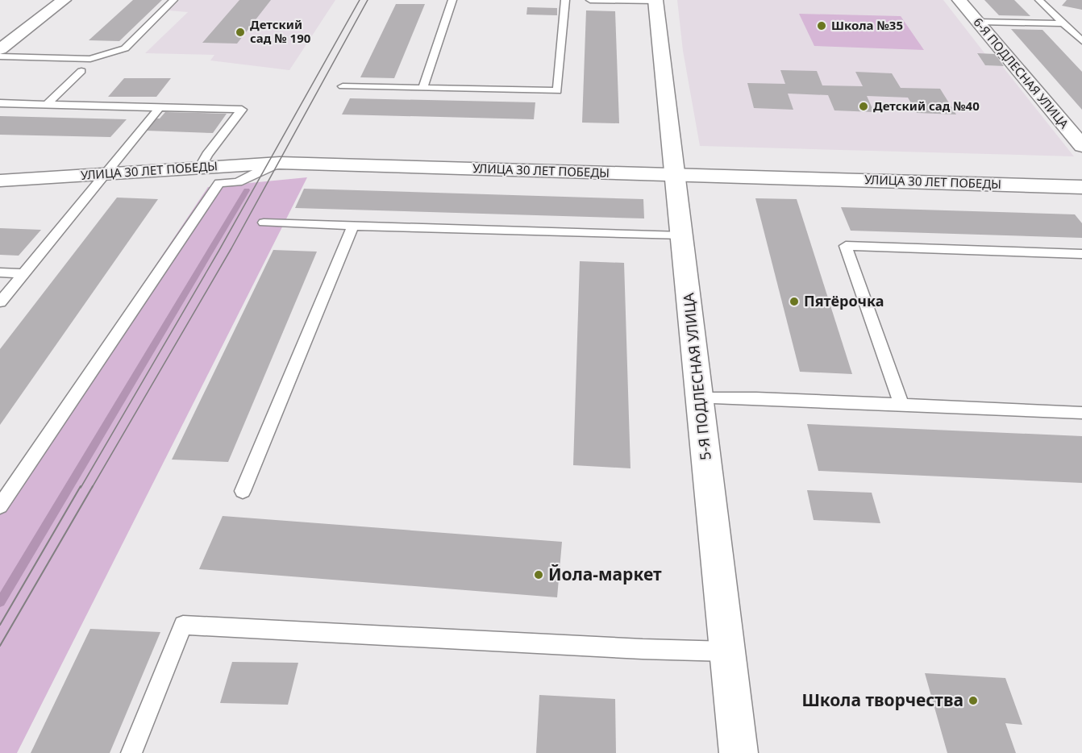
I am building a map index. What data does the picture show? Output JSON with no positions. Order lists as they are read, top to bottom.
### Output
{
  "streets": {
    "street": ["6-Я ПОДЛЕСНАЯ УЛИЦА", "УЛИЦА 30 ЛЕТ ПОБЕДЫ", "5-Я ПОДЛЕСНАЯ УЛИЦА"]
  },
  "crossings": [
    ["УЛИЦА 30 ЛЕТ ПОБЕДЫ", "5-Я ПОДЛЕСНАЯ УЛИЦА"]
  ],
  "places": [
    "Школа №35",
    "Детский сад № 190",
    "Детский сад №40",
    "Пятёрочка",
    "Йола-маркет",
    "Школа творчества"
  ]
}
